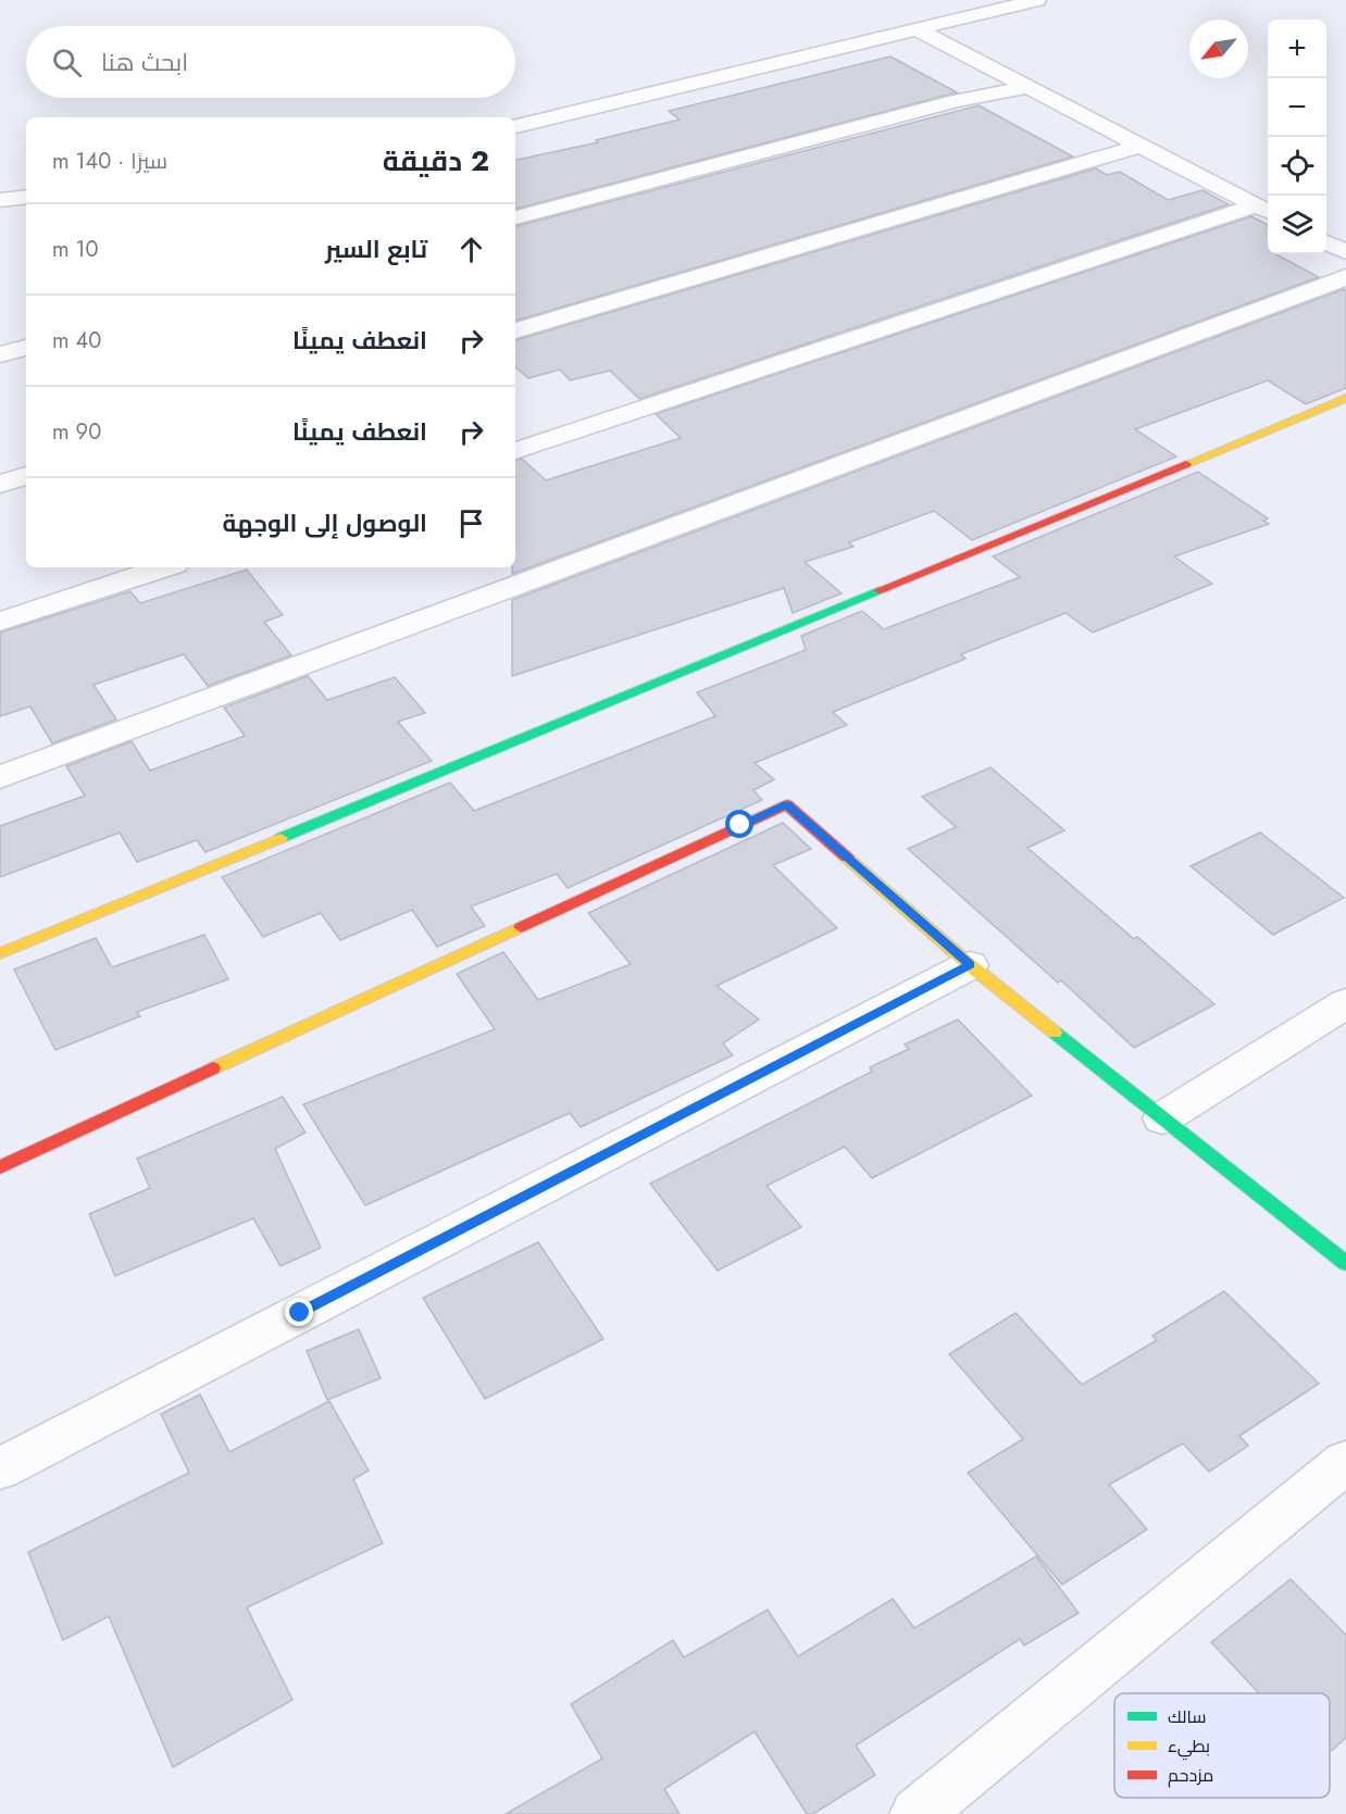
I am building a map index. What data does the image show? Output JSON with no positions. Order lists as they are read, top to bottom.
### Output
{
  "legend": ["سالك", "بطيء", "مزدحم"],
  "north": "bottom left",
  "page": {
    "map_buttons": ["+", "−"],
    "search": "ابحث هنا",
    "heading": ["2 دقيقة", "سيرًا · 140 m"],
    "list": [
      ["تابع السير", "10 m"],
      ["انعطف يمينًا", "40 m"],
      ["انعطف يمينًا", "90 m"],
      "الوصول إلى الوجهة"
    ]
  }
}
